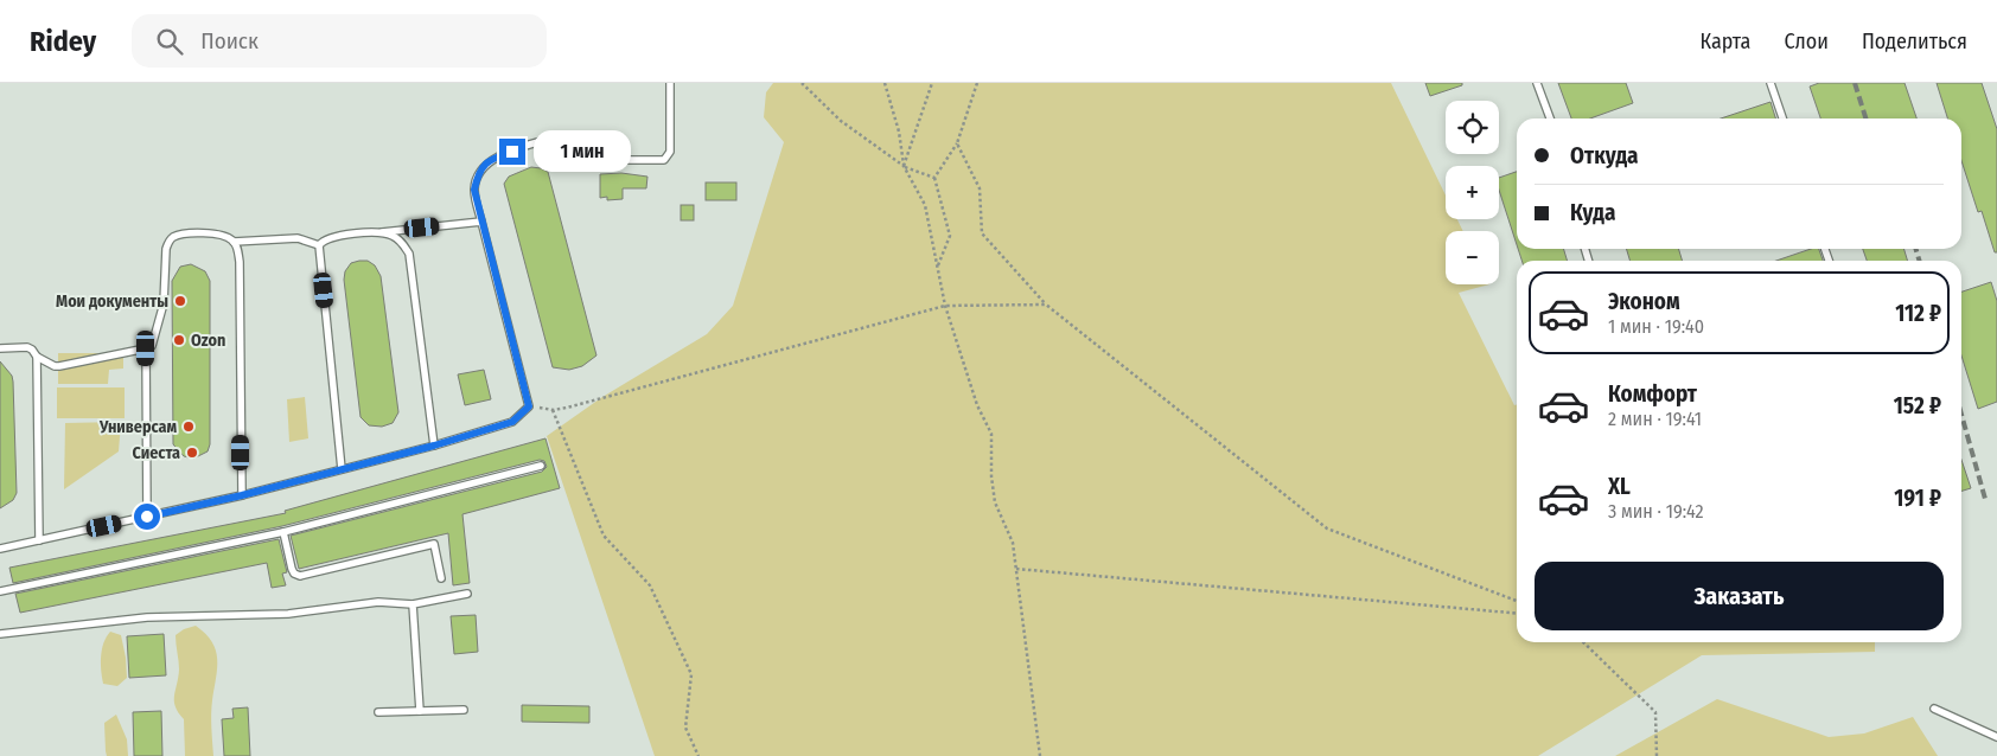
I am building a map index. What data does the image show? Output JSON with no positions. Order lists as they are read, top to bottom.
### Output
{
  "places": [
    "Мои документы",
    "Ozon",
    "Универсам",
    "Сиеста"
  ],
  "page": {
    "header": "Ridey",
    "search": "Поиск",
    "nav": ["Карта", "Слои", "Поделиться"],
    "map_buttons": ["+", "−"],
    "banner": ["Откуда", "Куда"],
    "bubble": "1 мин",
    "list": [
      {
        "name": "Эконом",
        "note": "1 мин · 19:40",
        "value": "112 ₽"
      },
      {
        "name": "Комфорт",
        "note": "2 мин · 19:41",
        "value": "152 ₽"
      },
      {
        "name": "XL",
        "note": "3 мин · 19:42",
        "value": "191 ₽"
      }
    ],
    "buttons": "Заказать"
  }
}
